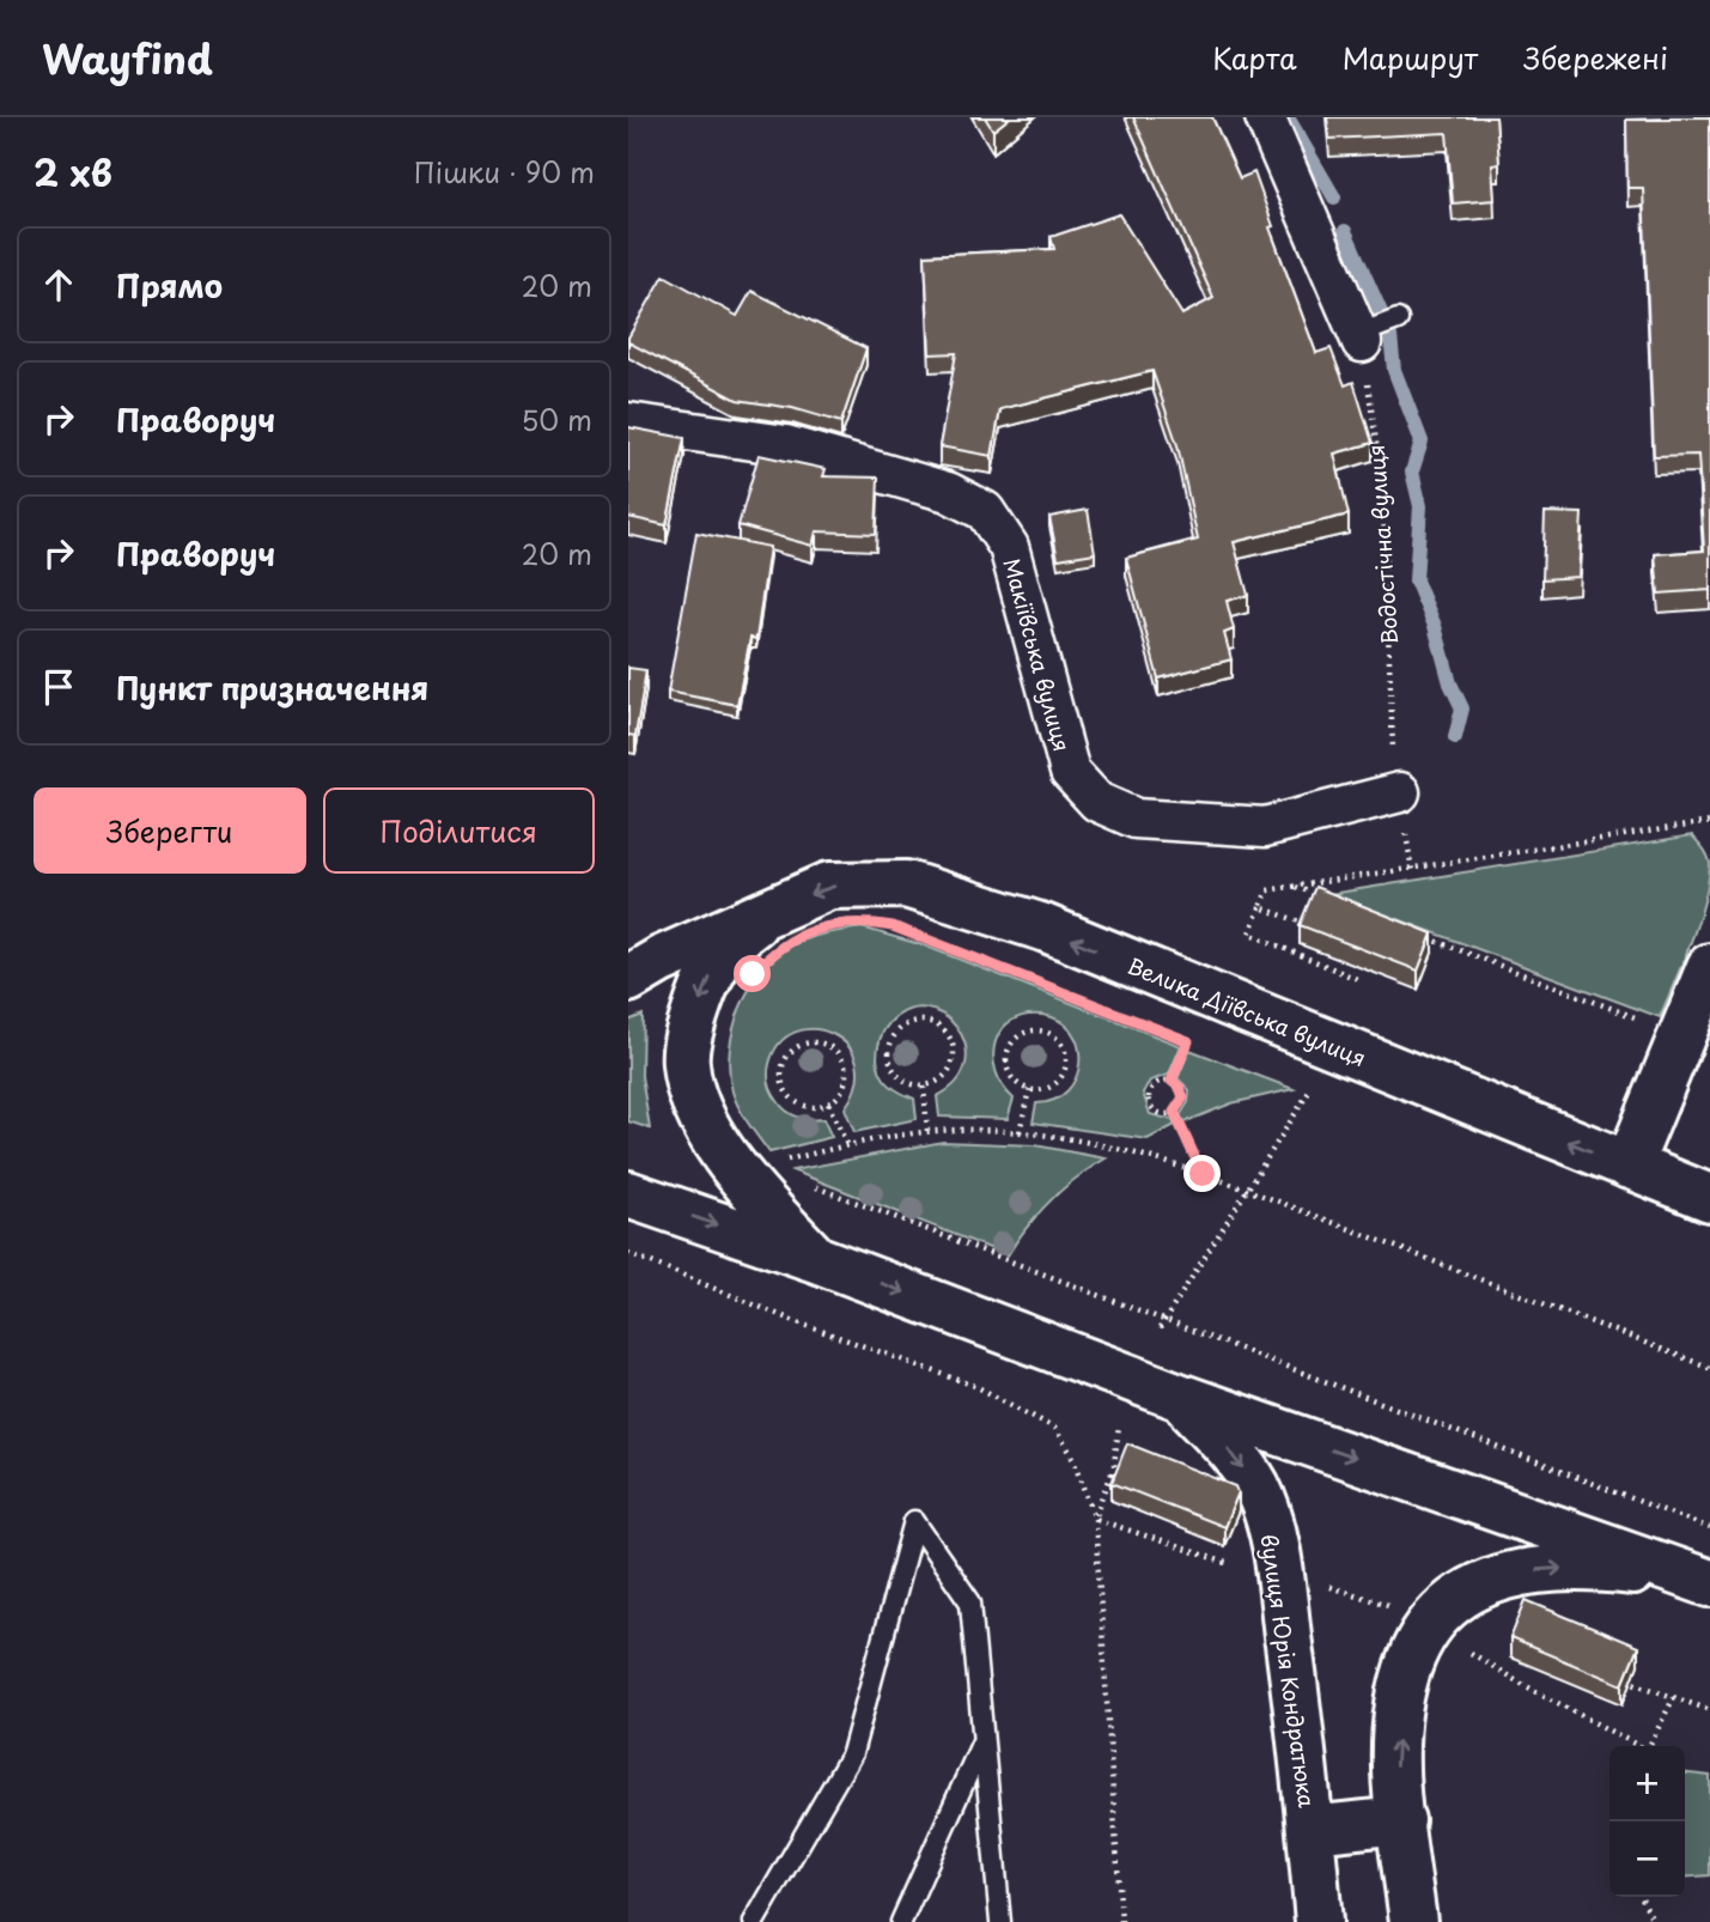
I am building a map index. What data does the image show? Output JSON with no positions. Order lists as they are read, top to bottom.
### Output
{
  "streets": {
    "main road": ["Велика Діївська вулиця", "вулиця Юрія Кондратюка"],
    "street": ["Макіївська вулиця"],
    "path": ["Водостічна вулиця"]
  },
  "crossings": [
    ["Водостічна вулиця", "Макіївська вулиця"],
    ["Велика Діївська вулиця", "вулиця Юрія Кондратюка"]
  ],
  "one_way": ["вулиця Юрія Кондратюка"],
  "page": {
    "header": "Wayfind",
    "nav": ["Карта", "Маршрут", "Збережені"],
    "heading": ["2 хв", "Пішки · 90 m"],
    "list": [
      ["Прямо", "20 m"],
      ["Праворуч", "50 m"],
      ["Праворуч", "20 m"],
      "Пункт призначення"
    ],
    "buttons": ["Зберегти", "Поділитися"],
    "map_buttons": ["+", "−"]
  }
}
